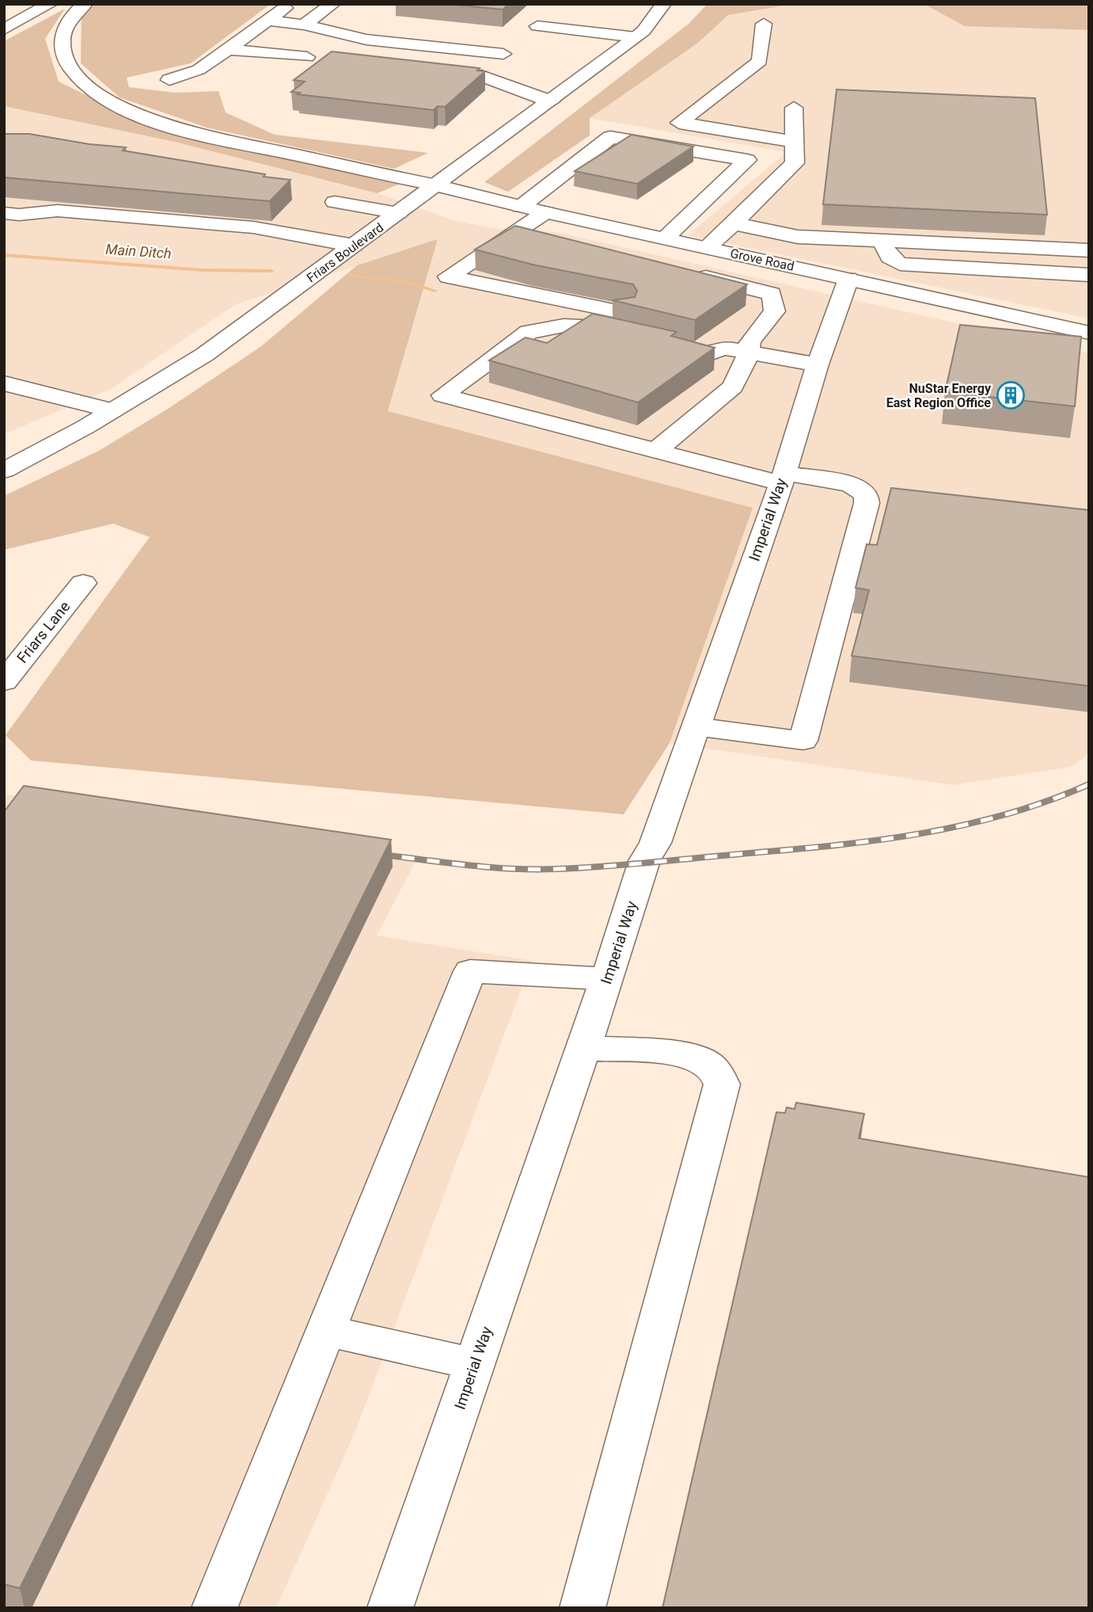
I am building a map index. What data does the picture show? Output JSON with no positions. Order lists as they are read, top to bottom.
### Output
{
  "streets": {
    "main road": [
      "Friars Boulevard",
      "Grove Road",
      "Imperial Way",
      "Friars Lane"
    ]
  },
  "crossings": [
    ["Friars Boulevard", "Grove Road"],
    ["Grove Road", "Imperial Way"]
  ],
  "water": ["Main Ditch"],
  "places": {
    "building": ["NuStar Energy East Region Office"]
  }
}
